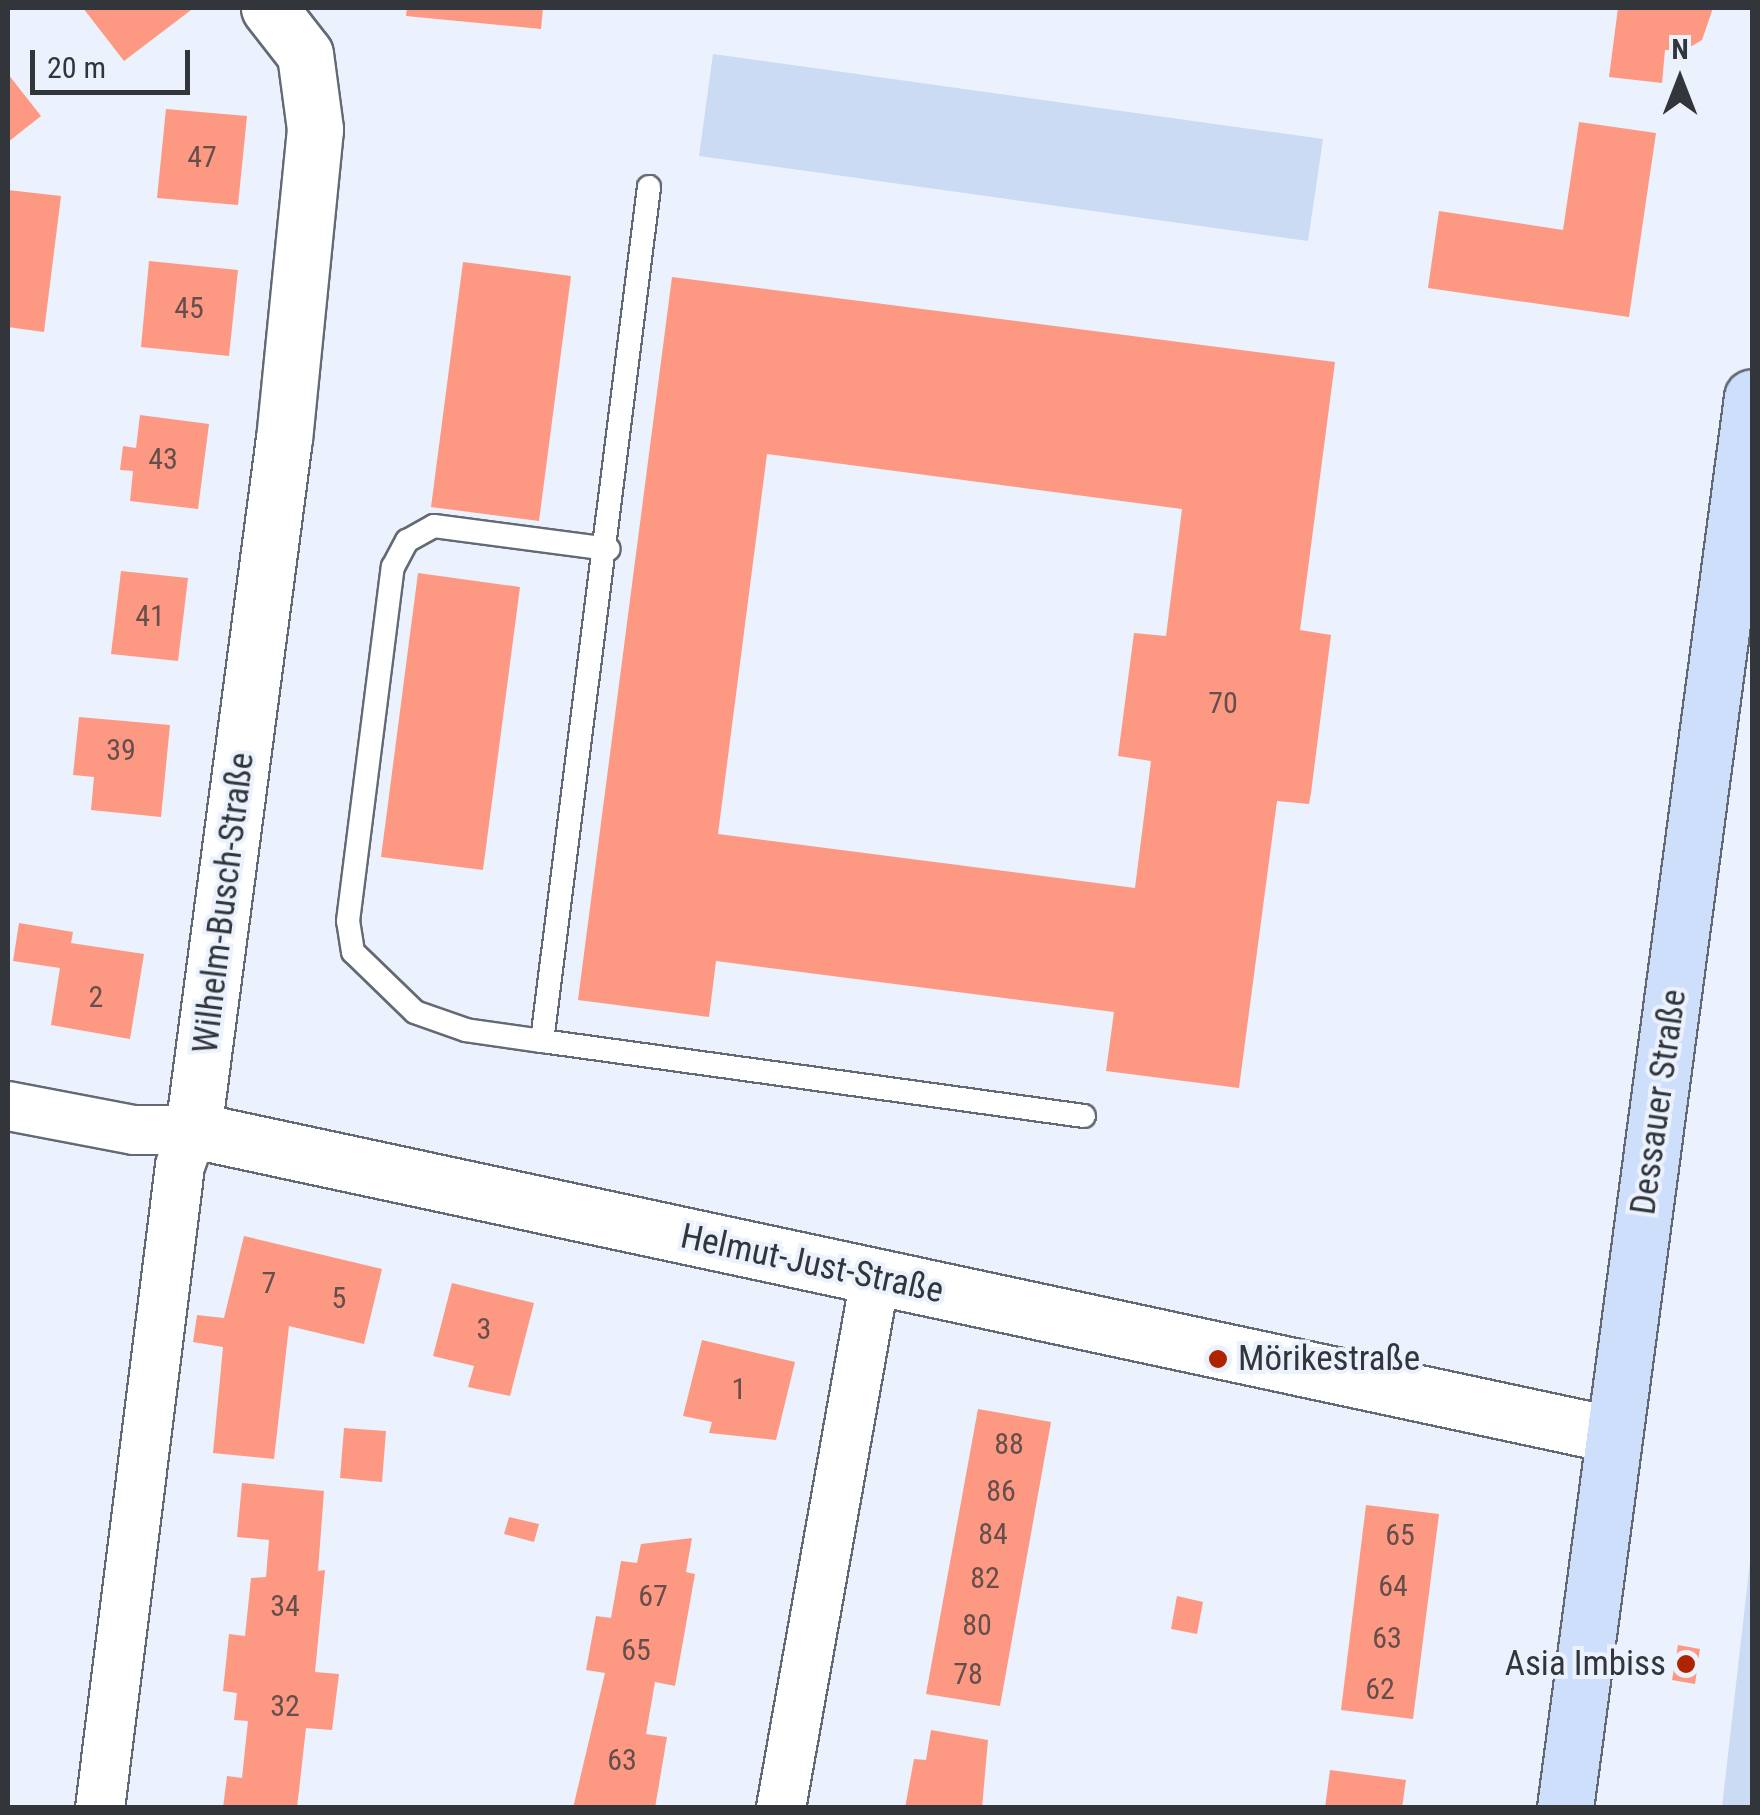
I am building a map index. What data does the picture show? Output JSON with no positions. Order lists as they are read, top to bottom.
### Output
{
  "streets": {
    "main road": ["Dessauer Straße"],
    "street": ["Wilhelm-Busch-Straße", "Helmut-Just-Straße"]
  },
  "crossings": [
    ["Wilhelm-Busch-Straße", "Helmut-Just-Straße"],
    ["Dessauer Straße", "Helmut-Just-Straße"]
  ],
  "places": ["Mörikestraße", "Asia Imbiss"],
  "house_numbers": [
    "47",
    "45",
    "43",
    "41",
    "70",
    "39",
    "2",
    "7",
    "5",
    "3",
    "1",
    "88",
    "86",
    "84",
    "65",
    "82",
    "64",
    "67",
    "34",
    "80",
    "63",
    "65",
    "78",
    "62",
    "32",
    "63"
  ],
  "scale_bar": "20 m",
  "north": "top"
}
